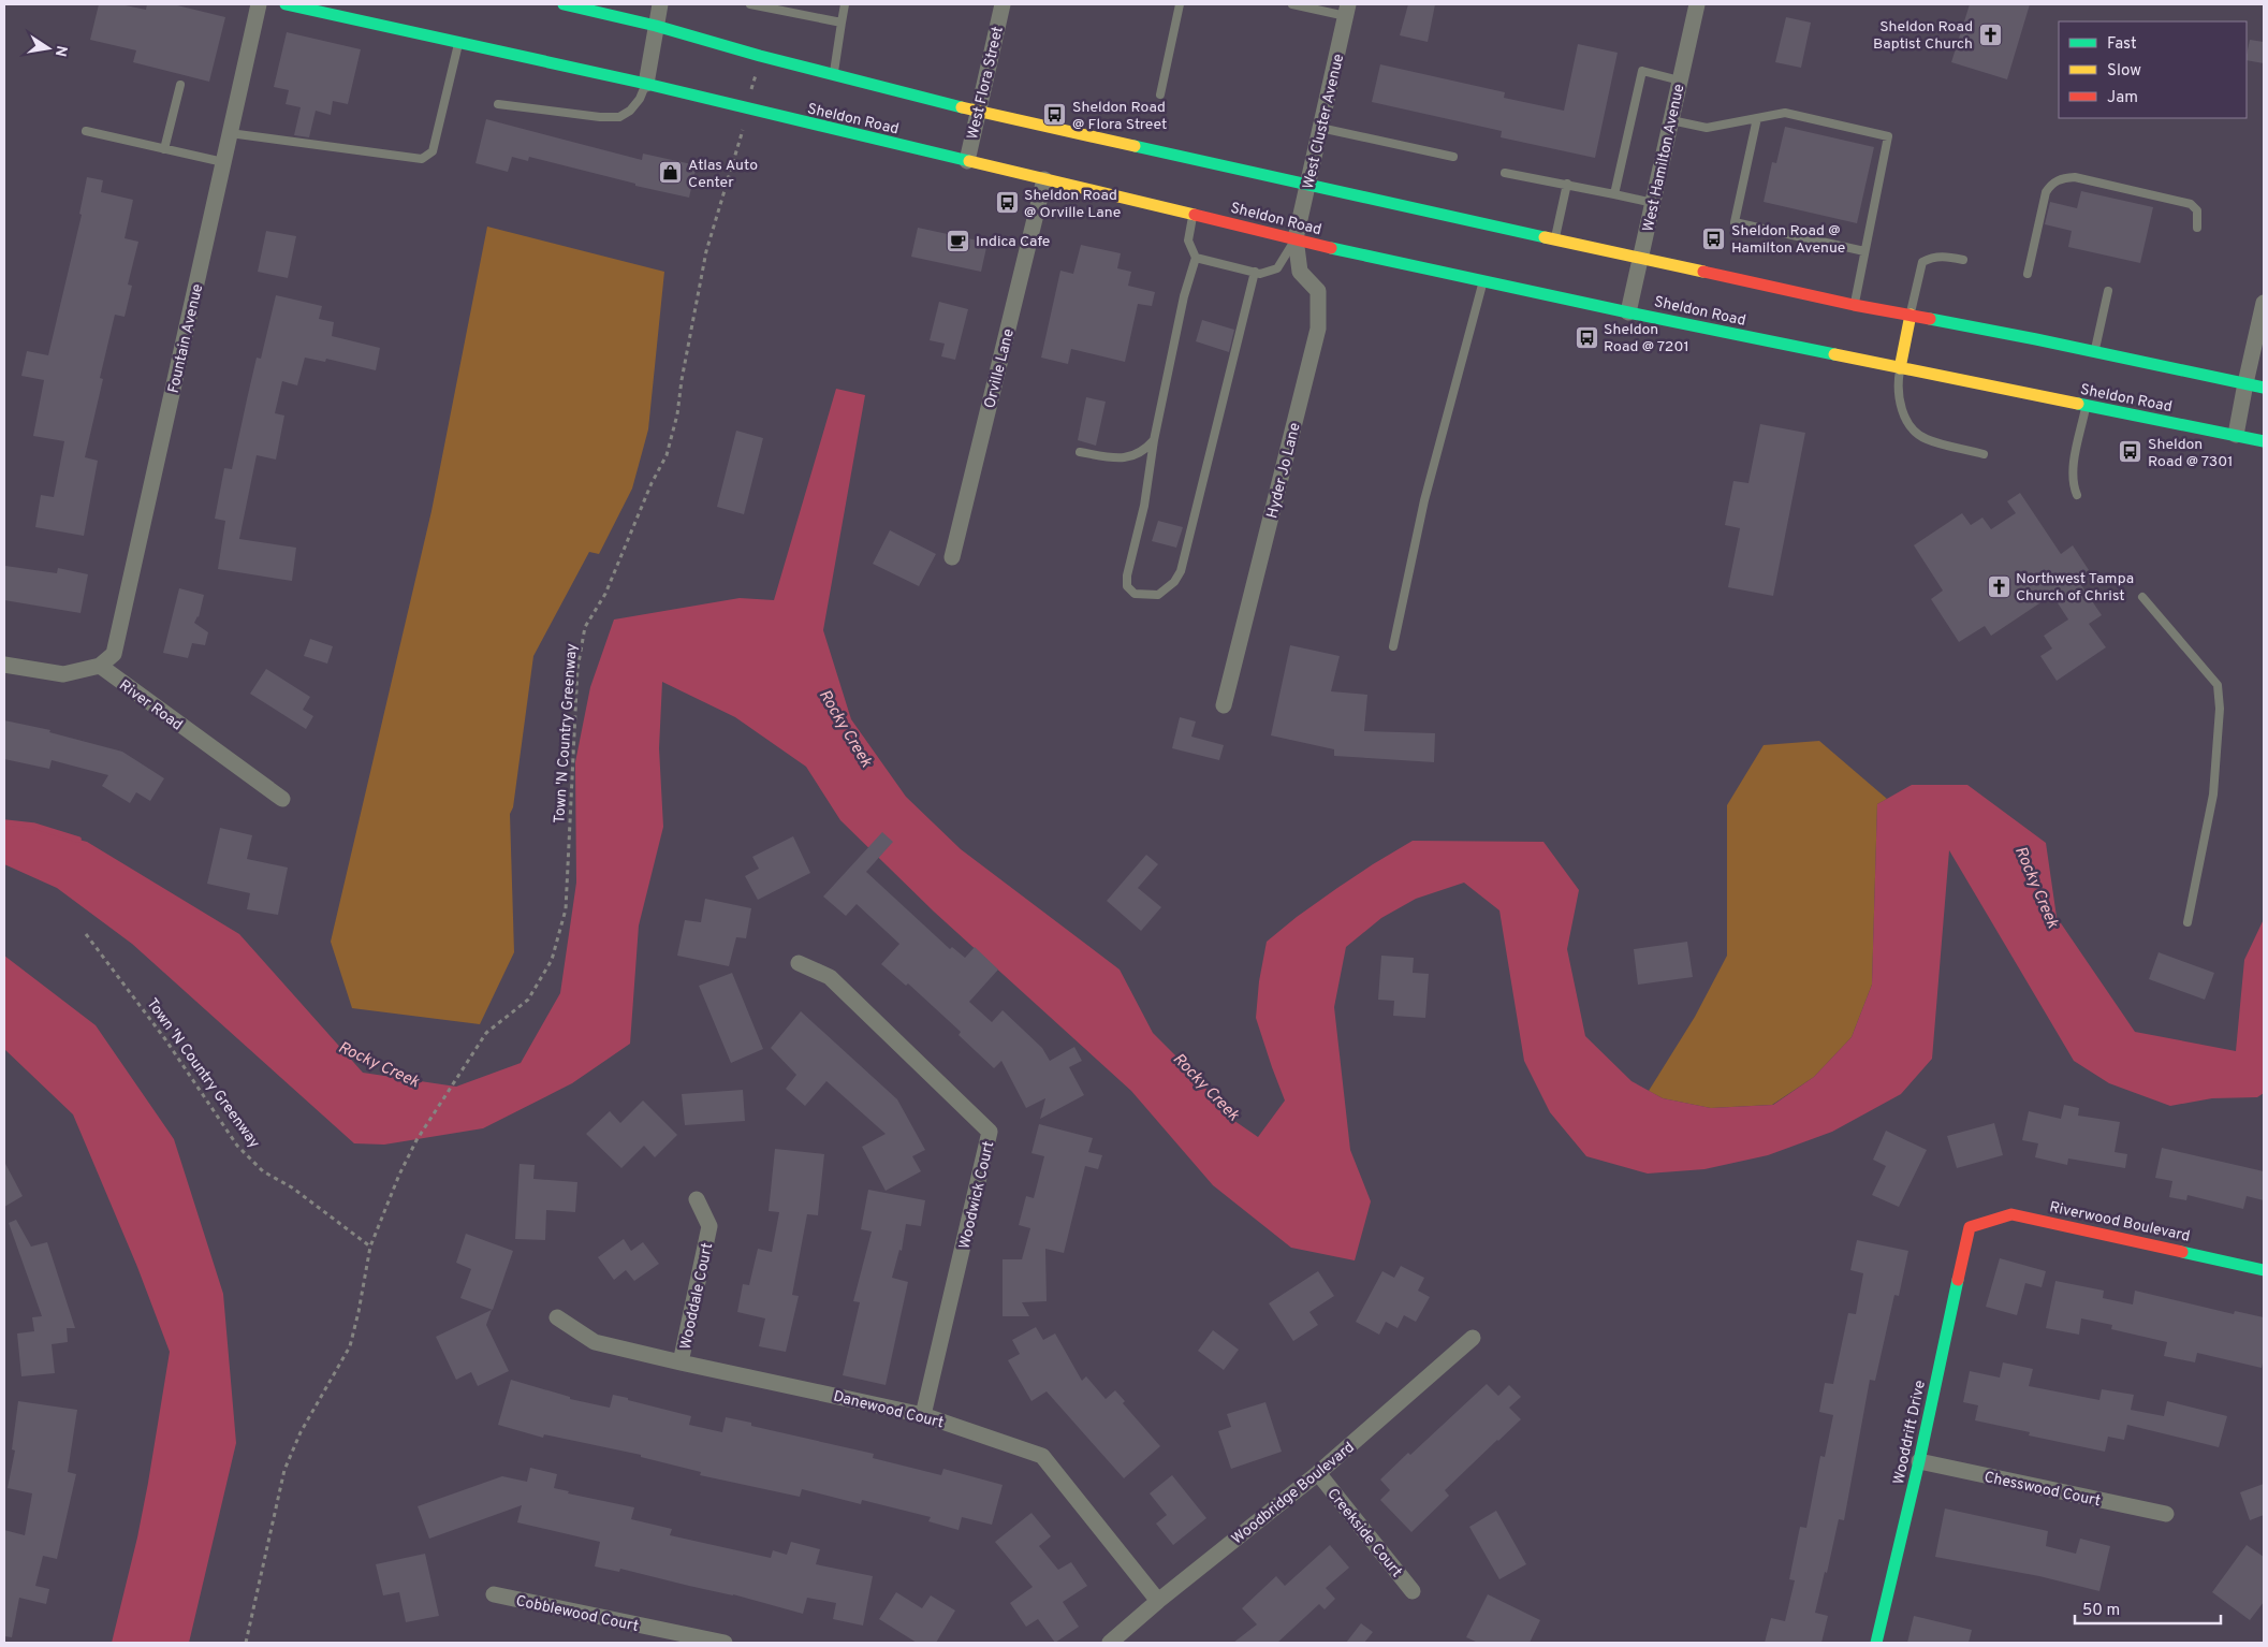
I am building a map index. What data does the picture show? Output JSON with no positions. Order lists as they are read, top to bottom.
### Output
{
  "streets": {
    "main road": ["Sheldon Road", "Riverwood Boulevard", "Wooddrift Drive"],
    "street": [
      "West Flora Street",
      "West Cluster Avenue",
      "West Hamilton Avenue",
      "Fountain Avenue",
      "Orville Lane",
      "Hyder Jo Lane",
      "River Road",
      "Woodwick Court",
      "Wooddale Court",
      "Danewood Court",
      "Chesswood Court",
      "Woodbridge Boulevard",
      "Creekside Court",
      "Cobblewood Court"
    ],
    "path": ["Town 'N Country Greenway"]
  },
  "crossings": [
    ["West Flora Street", "Sheldon Road"],
    ["Sheldon Road", "West Cluster Avenue"],
    ["Sheldon Road", "West Hamilton Avenue"],
    ["Sheldon Road", "Orville Lane"],
    ["Sheldon Road", "Hyder Jo Lane"],
    ["Sheldon Road", "Town 'N Country Greenway"],
    ["West Cluster Avenue", "Hyder Jo Lane"],
    ["Fountain Avenue", "River Road"],
    ["Woodwick Court", "Danewood Court"],
    ["Riverwood Boulevard", "Wooddrift Drive"],
    ["Wooddale Court", "Danewood Court"],
    ["Danewood Court", "Woodbridge Boulevard"],
    ["Wooddrift Drive", "Chesswood Court"],
    ["Woodbridge Boulevard", "Creekside Court"]
  ],
  "water": ["Rocky Creek"],
  "places": {
    "church": ["Sheldon Road Baptist Church", "Northwest Tampa Church of Christ"],
    "bus stop": [
      "Sheldon Road @ Flora Street",
      "Sheldon Road @ Orville Lane",
      "Sheldon Road @ Hamilton Avenue",
      "Sheldon Road @ 7201",
      "Sheldon Road @ 7301"
    ],
    "shop": ["Atlas Auto Center"],
    "cafe": ["Indica Cafe"]
  },
  "legend": ["Fast", "Slow", "Jam"],
  "scale_bar": "50 m",
  "north": "right"
}
